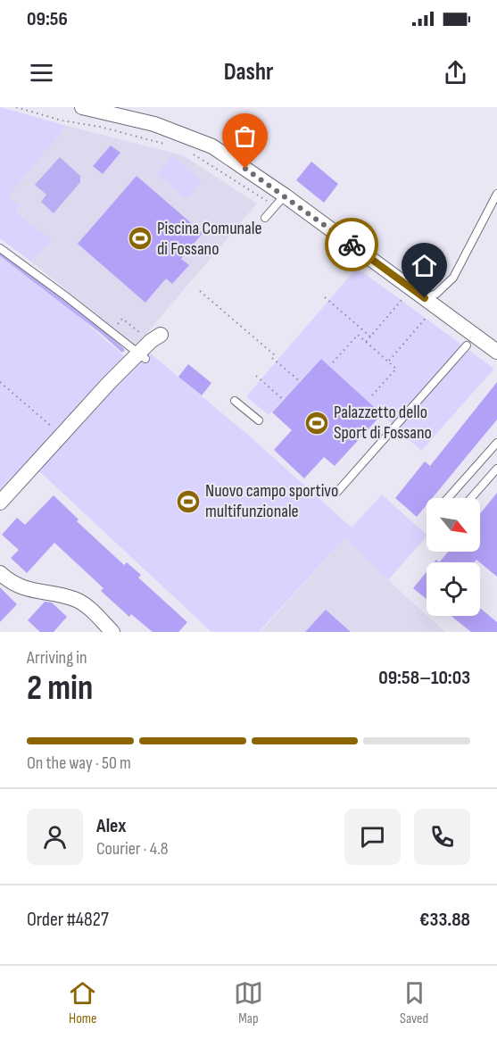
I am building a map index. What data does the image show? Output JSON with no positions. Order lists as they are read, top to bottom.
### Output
{
  "places": {
    "sports": ["Piscina Comunale di Fossano", "Palazzetto dello Sport di Fossano", "Nuovo campo sportivo multifunzionale"]
  },
  "north": "bottom right",
  "page": {
    "status": "09:56",
    "header": "Dashr",
    "heading": ["2 min", "Arriving in", "09:58–10:03"],
    "panel": [
      "Alex",
      "Courier · 4.8",
      "Order #4827",
      "€33.88"
    ],
    "bar": "On the way · 50 m",
    "tabs": ["Home", "Map", "Saved"]
  }
}
